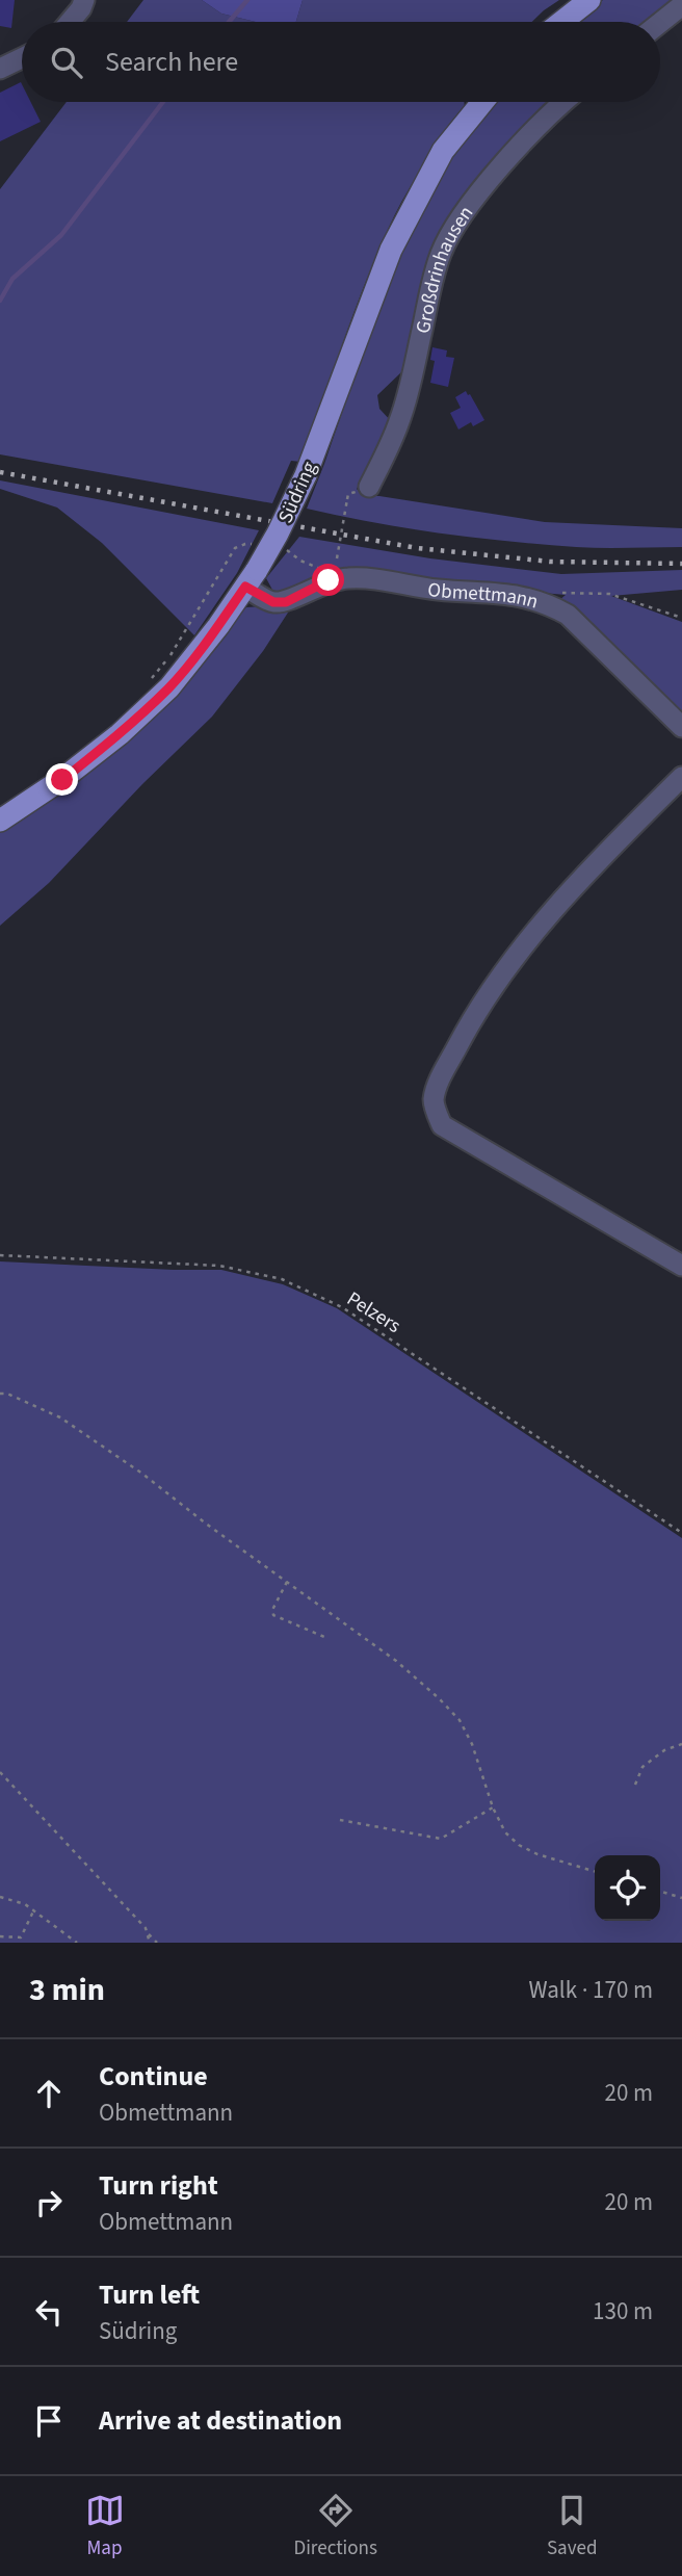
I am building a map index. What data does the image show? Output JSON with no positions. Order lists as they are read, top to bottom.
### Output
{
  "streets": {
    "main road": ["Südring"],
    "street": ["Großdrinhausen", "Obmettmann"],
    "path": ["Pelzers"]
  },
  "crossings": [
    ["Südring", "Obmettmann"]
  ],
  "page": {
    "search": "Search here",
    "heading": ["3 min", "Walk · 170 m"],
    "list": [
      ["Continue", "Obmettmann", "20 m"],
      ["Turn right", "Obmettmann", "20 m"],
      ["Turn left", "Südring", "130 m"],
      "Arrive at destination"
    ],
    "nav": ["Map", "Directions", "Saved"]
  }
}
